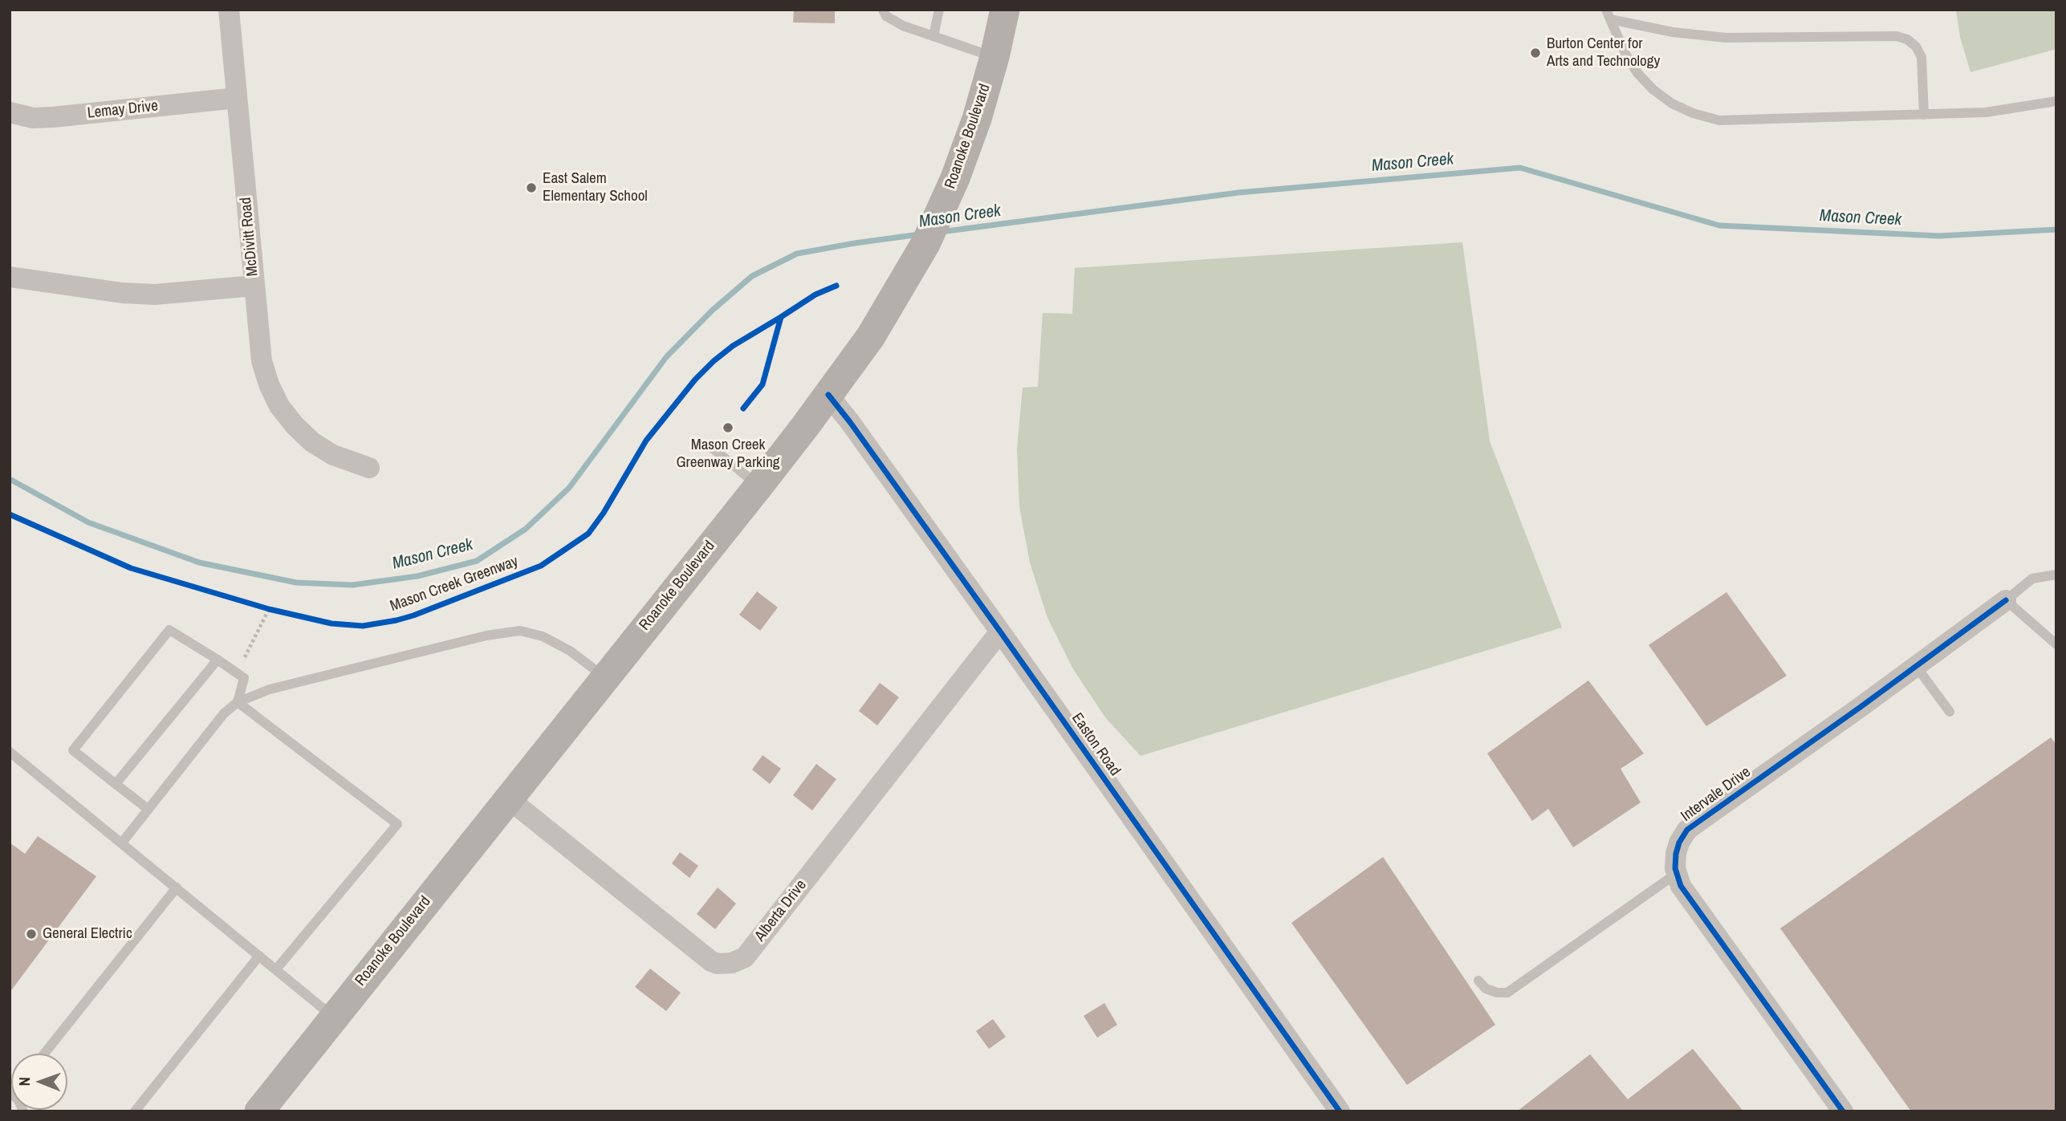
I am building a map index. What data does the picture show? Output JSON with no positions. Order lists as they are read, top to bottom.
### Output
{
  "streets": {
    "main road": ["Roanoke Boulevard"],
    "street": [
      "Lemay Drive",
      "McDivitt Road",
      "Easton Road",
      "Intervale Drive",
      "Alberta Drive"
    ],
    "cycle path": ["Mason Creek Greenway"]
  },
  "crossings": [
    ["Lemay Drive", "McDivitt Road"],
    ["Roanoke Boulevard", "Easton Road"],
    ["Roanoke Boulevard", "Alberta Drive"],
    ["Easton Road", "Alberta Drive"]
  ],
  "water": ["Mason Creek"],
  "places": [
    "Burton Center for Arts and Technology",
    "East Salem Elementary School",
    "Mason Creek Greenway Parking",
    "General Electric"
  ],
  "north": "left"
}
